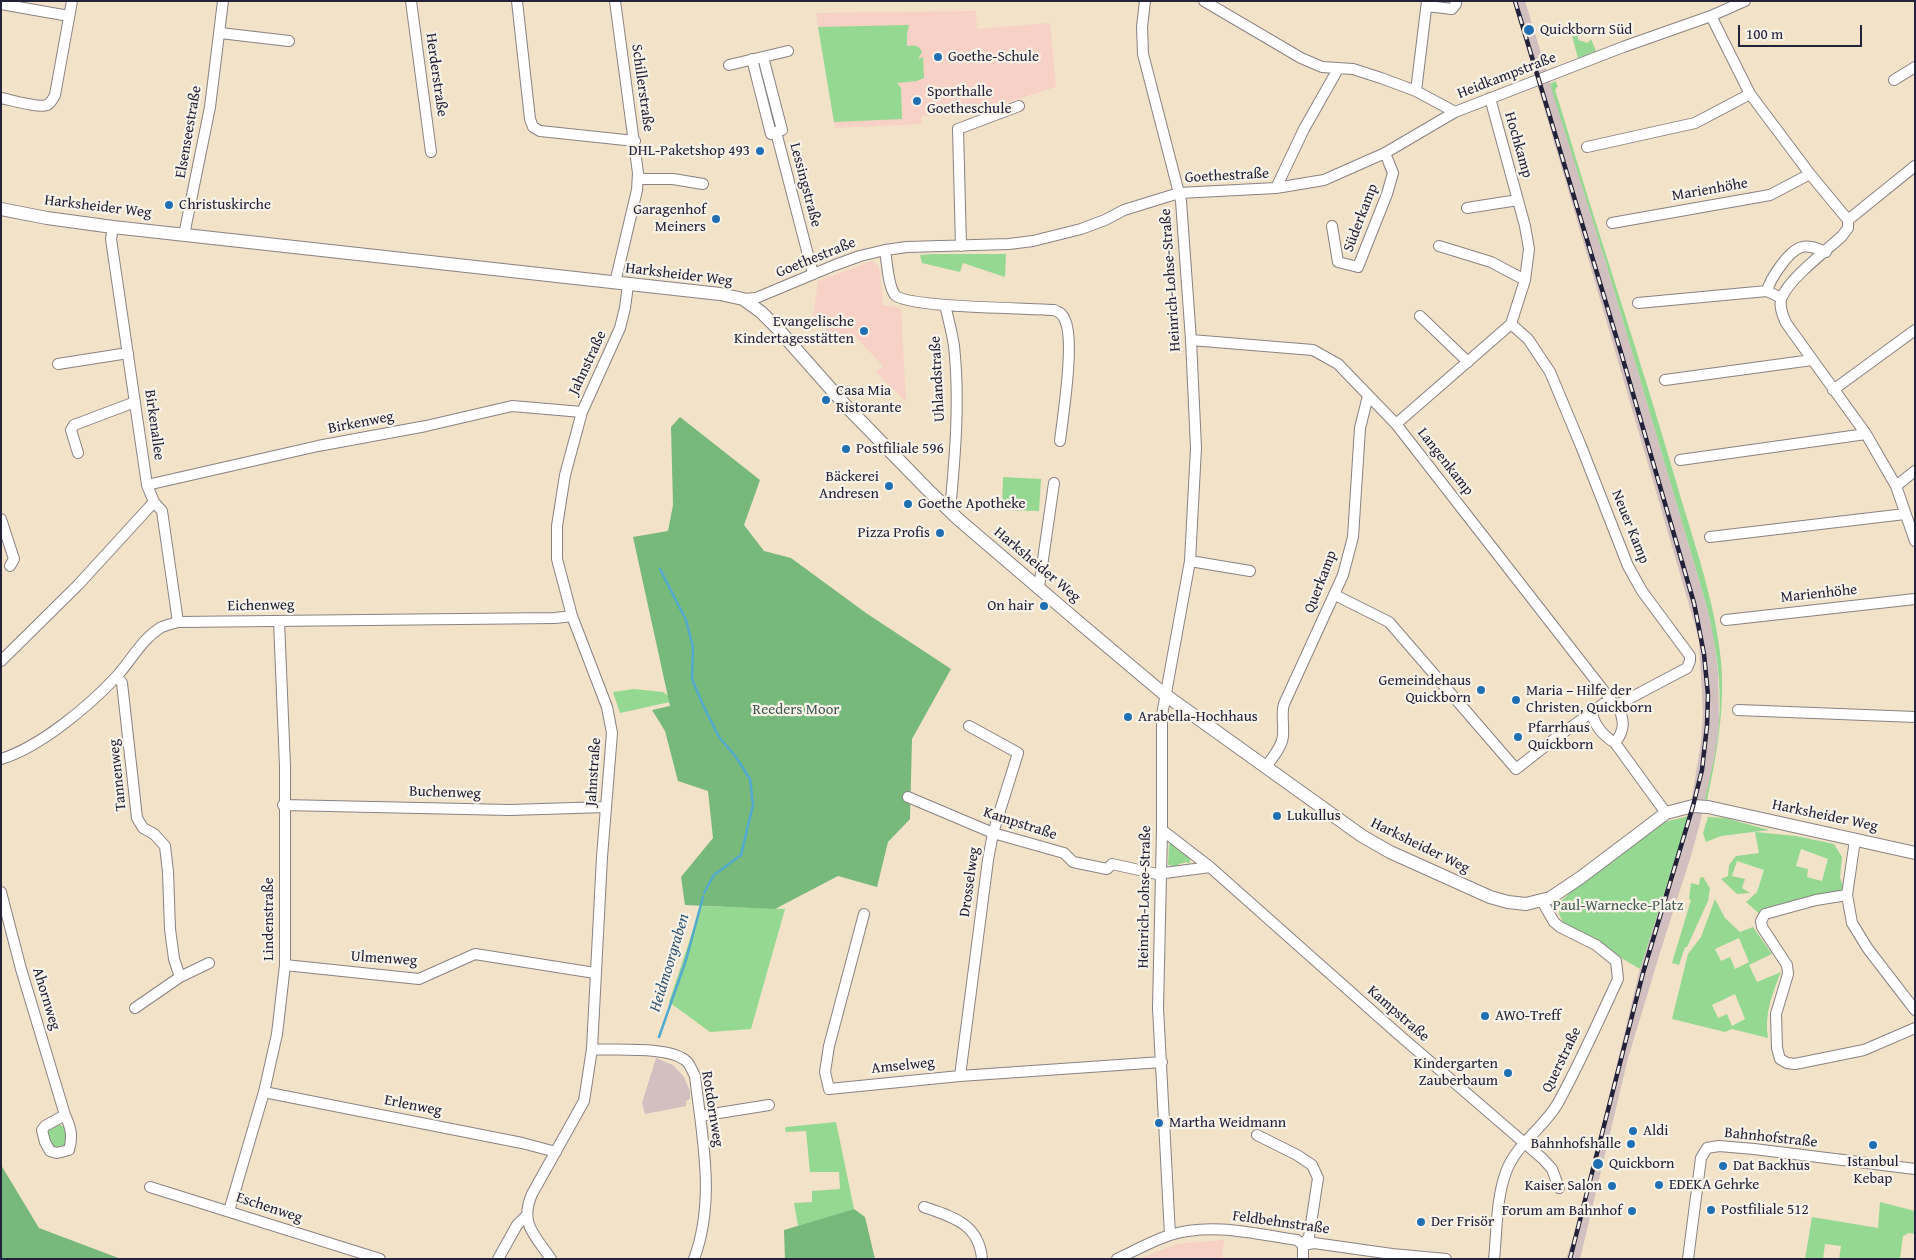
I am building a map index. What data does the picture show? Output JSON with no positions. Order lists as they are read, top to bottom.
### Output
{
  "streets": {
    "main road": ["Harksheider Weg"],
    "street": [
      "Herderstraße",
      "Heidkampstraße",
      "Schillerstraße",
      "Elsenseestraße",
      "Hochkamp",
      "Goethestraße",
      "Lessingstraße",
      "Marienhöhe",
      "Süderkamp",
      "Heinrich-Lohse-Straße",
      "Jahnstraße",
      "Uhlandstraße",
      "Birkenweg",
      "Birkenallee",
      "Langenkamp",
      "Neuer Kamp",
      "Querkamp",
      "Eichenweg",
      "Tannenweg",
      "Buchenweg",
      "Kampstraße",
      "Drosselweg",
      "Lindenstraße",
      "Ulmenweg",
      "Ahornweg",
      "Querstraße",
      "Amselweg",
      "Erlenweg",
      "Rotdornweg",
      "Bahnhofstraße",
      "Eschenweg",
      "Feldbehnstraße"
    ]
  },
  "crossings": [
    ["Heidkampstraße", "Hochkamp"],
    ["Heidkampstraße", "Goethestraße"],
    ["Schillerstraße", "Harksheider Weg"],
    ["Schillerstraße", "Jahnstraße"],
    ["Elsenseestraße", "Harksheider Weg"],
    ["Hochkamp", "Langenkamp"],
    ["Hochkamp", "Neuer Kamp"],
    ["Goethestraße", "Lessingstraße"],
    ["Goethestraße", "Harksheider Weg"],
    ["Goethestraße", "Süderkamp"],
    ["Goethestraße", "Heinrich-Lohse-Straße"],
    ["Harksheider Weg", "Heinrich-Lohse-Straße"],
    ["Harksheider Weg", "Jahnstraße"],
    ["Harksheider Weg", "Uhlandstraße"],
    ["Harksheider Weg", "Birkenallee"],
    ["Harksheider Weg", "Querkamp"],
    ["Harksheider Weg", "Querstraße"],
    ["Heinrich-Lohse-Straße", "Langenkamp"],
    ["Heinrich-Lohse-Straße", "Kampstraße"],
    ["Heinrich-Lohse-Straße", "Amselweg"],
    ["Heinrich-Lohse-Straße", "Feldbehnstraße"],
    ["Jahnstraße", "Birkenweg"],
    ["Jahnstraße", "Eichenweg"],
    ["Jahnstraße", "Buchenweg"],
    ["Jahnstraße", "Ulmenweg"],
    ["Jahnstraße", "Erlenweg"],
    ["Jahnstraße", "Rotdornweg"],
    ["Birkenweg", "Birkenallee"],
    ["Birkenallee", "Eichenweg"],
    ["Langenkamp", "Neuer Kamp"],
    ["Langenkamp", "Querkamp"],
    ["Eichenweg", "Tannenweg"],
    ["Eichenweg", "Lindenstraße"],
    ["Buchenweg", "Lindenstraße"],
    ["Kampstraße", "Drosselweg"],
    ["Kampstraße", "Querstraße"],
    ["Drosselweg", "Amselweg"],
    ["Lindenstraße", "Ulmenweg"],
    ["Lindenstraße", "Erlenweg"],
    ["Lindenstraße", "Eschenweg"]
  ],
  "water": ["Heidmoorgraben"],
  "parks": ["Reeders Moor", "Paul-Warnecke-Platz"],
  "places": [
    "Quickborn Süd",
    "Goethe-Schule",
    "Sporthalle Goetheschule",
    "DHL-Paketshop 493",
    "Christuskirche",
    "Garagenhof Meiners",
    "Evangelische Kindertagesstätten",
    "Casa Mia Ristorante",
    "Postfiliale 596",
    "Bäckerei Andresen",
    "Goethe Apotheke",
    "Pizza Profis",
    "On hair",
    "Gemeindehaus Quickborn",
    "Maria – Hilfe der Christen, Quickborn",
    "Arabella-Hochhaus",
    "Pfarrhaus Quickborn",
    "Lukullus",
    "AWO-Treff",
    "Kindergarten Zauberbaum",
    "Martha Weidmann",
    "Aldi",
    "Bahnhofshalle",
    "Istanbul Kebap",
    "Quickborn",
    "Dat Backhus",
    "EDEKA Gehrke",
    "Kaiser Salon",
    "Postfiliale 512",
    "Forum am Bahnhof",
    "Der Frisör"
  ],
  "scale_bar": "100 m"
}
